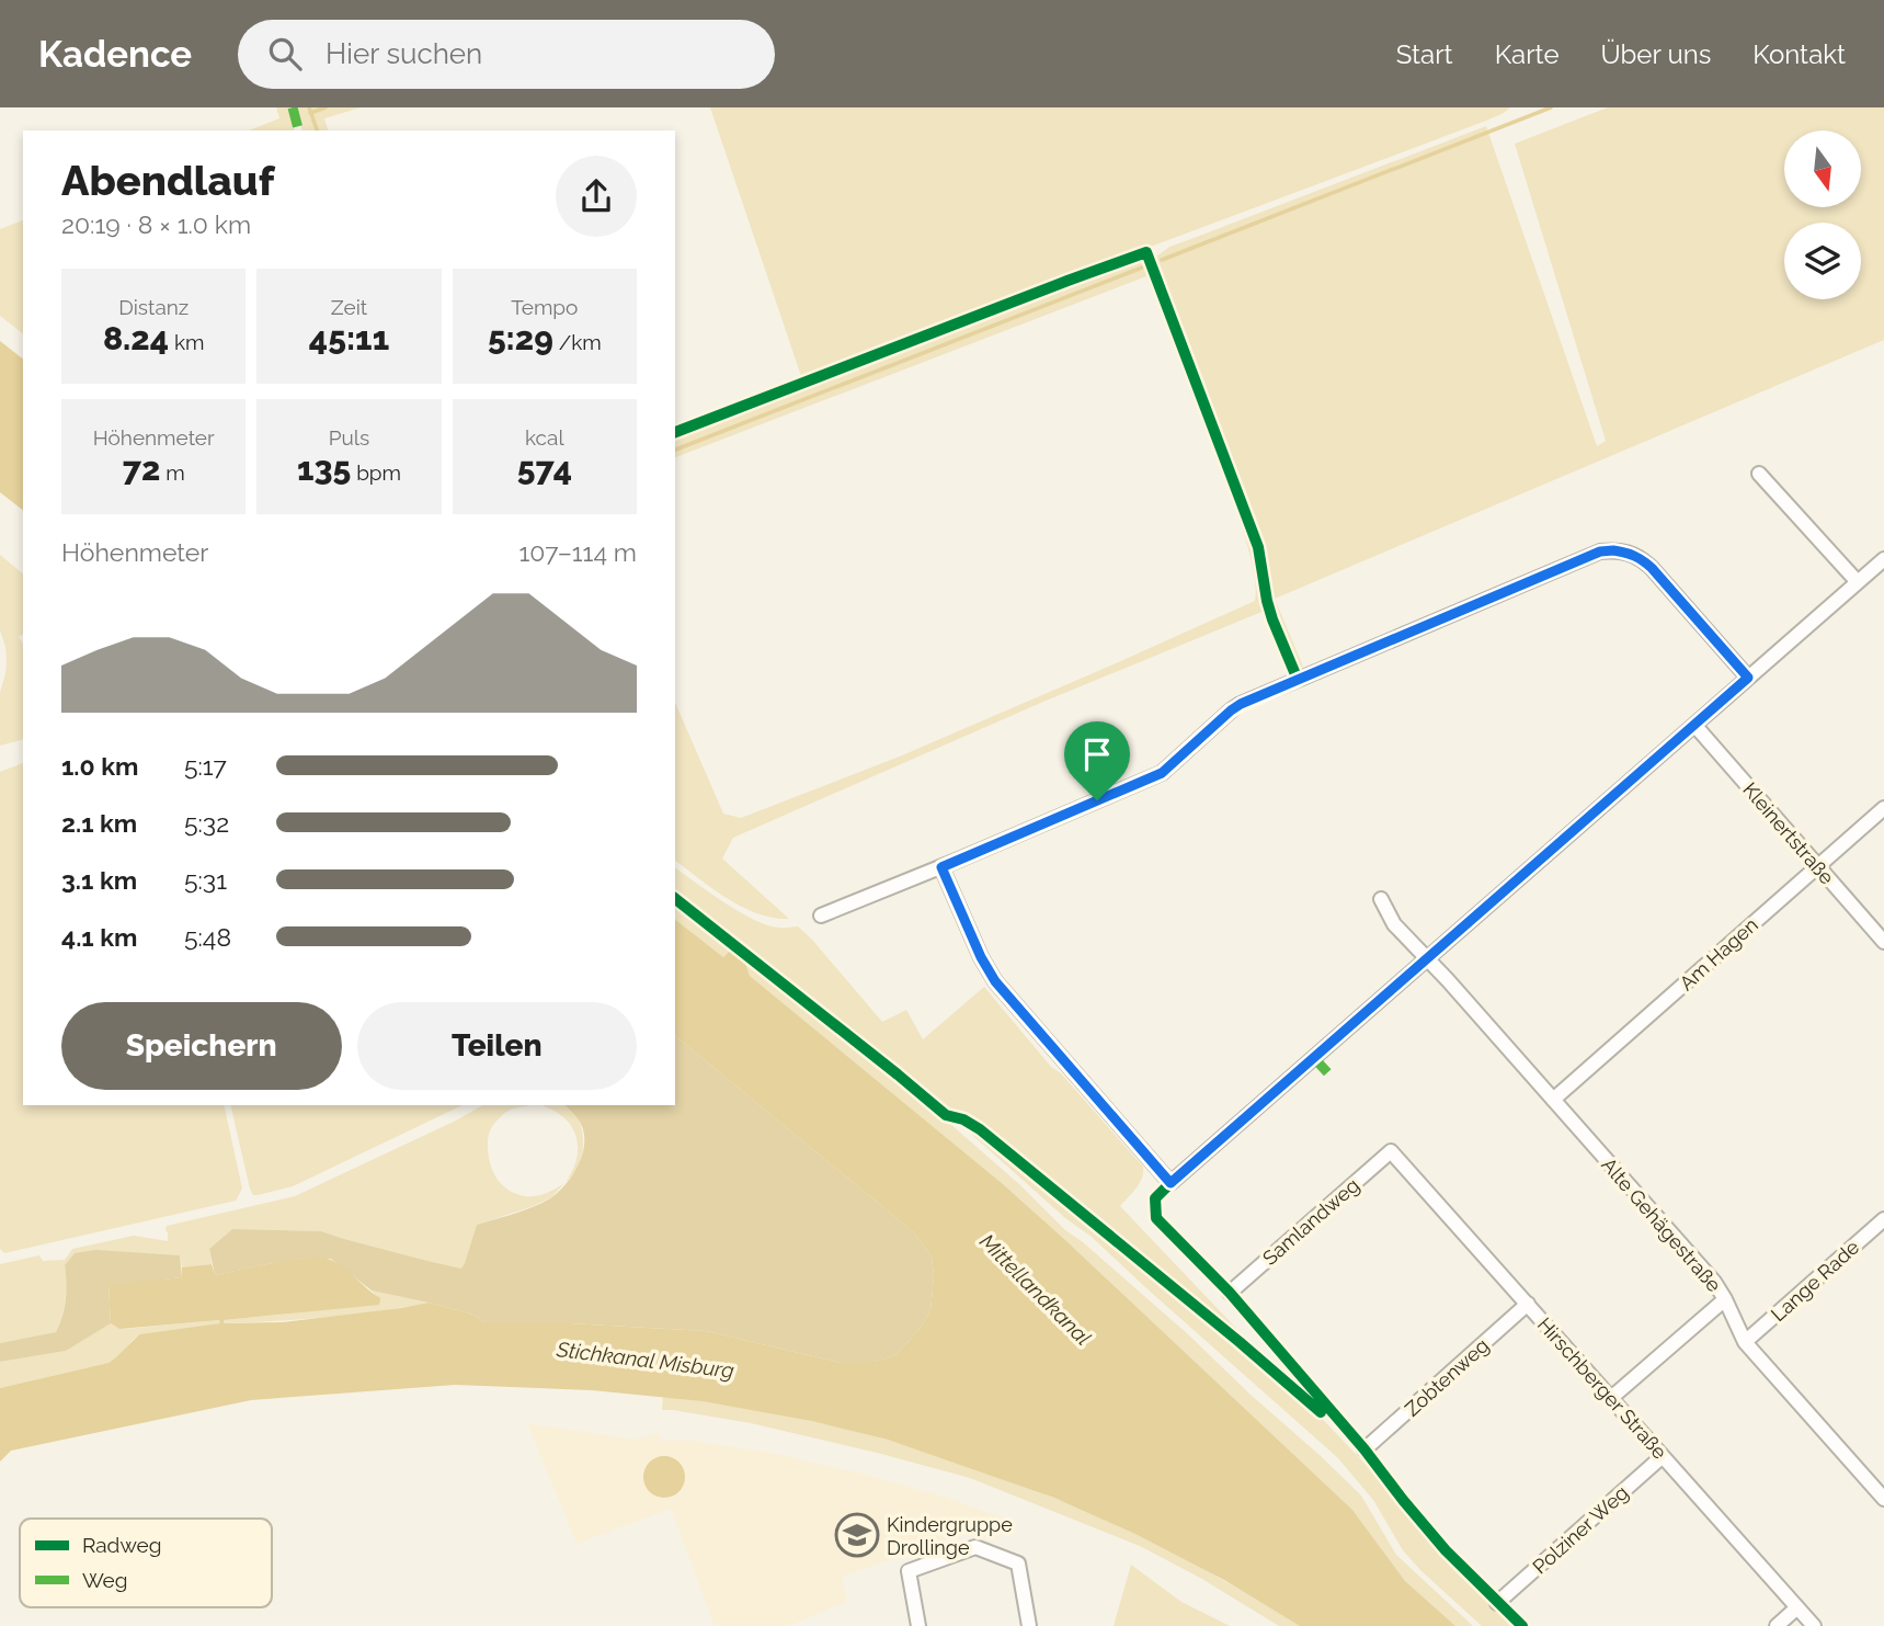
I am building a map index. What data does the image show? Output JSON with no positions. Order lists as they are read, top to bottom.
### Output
{
  "streets": {
    "street": [
      "Kleinertstraße",
      "Am Hagen",
      "Samlandweg",
      "Alte Gehägestraße",
      "Lange Rade",
      "Zobtenweg",
      "Hirschberger Straße",
      "Polziner Weg"
    ]
  },
  "crossings": [
    ["Kleinertstraße", "Am Hagen"],
    ["Am Hagen", "Alte Gehägestraße"],
    ["Samlandweg", "Hirschberger Straße"],
    ["Alte Gehägestraße", "Lange Rade"],
    ["Zobtenweg", "Hirschberger Straße"],
    ["Hirschberger Straße", "Polziner Weg"]
  ],
  "water": ["Mittellandkanal", "Stichkanal Misburg"],
  "places": {
    "school or university": ["Kindergruppe Drollinge"]
  },
  "legend": ["Radweg", "Weg"],
  "north": "bottom",
  "page": {
    "header": "Kadence",
    "search": "Hier suchen",
    "nav": [
      "Start",
      "Karte",
      "Über uns",
      "Kontakt"
    ],
    "heading": ["Abendlauf", "20:19 · 8 × 1.0 km"],
    "stats": [
      ["Distanz", "8.24 km"],
      ["Zeit", "45:11"],
      ["Tempo", "5:29 /km"],
      ["Höhenmeter", "72 m"],
      ["Puls", "135 bpm"],
      ["kcal", "574"]
    ],
    "chart": ["Höhenmeter", "107–114 m"],
    "list": [
      {
        "name": "1.0 km",
        "note": "5:17"
      },
      {
        "name": "2.1 km",
        "note": "5:32"
      },
      {
        "name": "3.1 km",
        "note": "5:31"
      },
      {
        "name": "4.1 km",
        "note": "5:48"
      }
    ],
    "buttons": ["Speichern", "Teilen"]
  }
}
